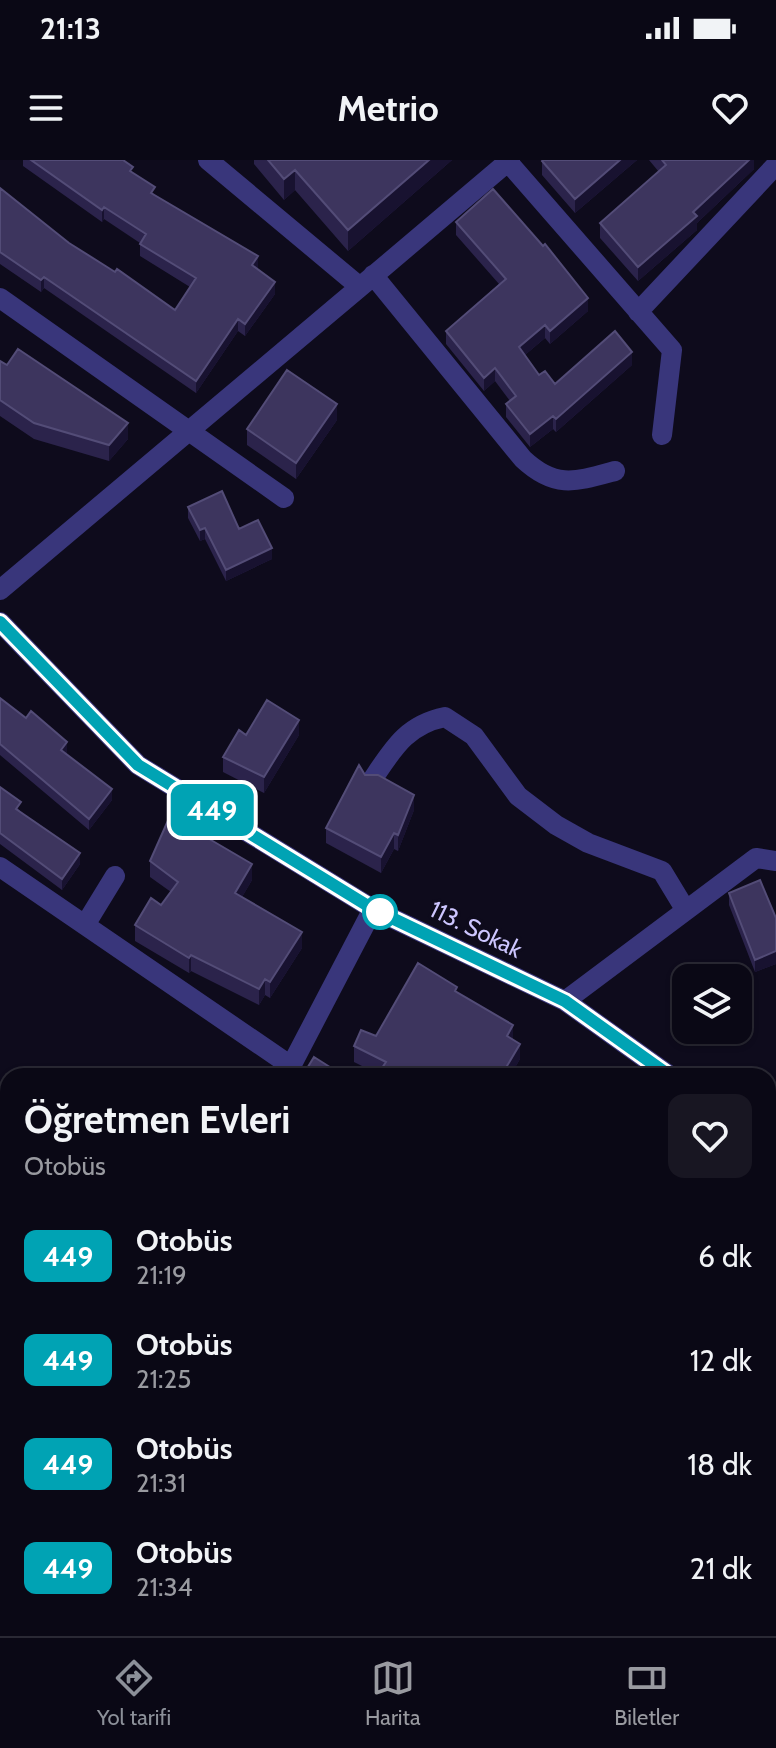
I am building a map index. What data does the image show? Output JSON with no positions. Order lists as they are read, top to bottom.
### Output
{
  "streets": {
    "street": ["113. Sokak"]
  },
  "lines": ["bus line 449"],
  "page": {
    "status": "21:13",
    "header": "Metrio",
    "on_map": "449",
    "heading": ["Öğretmen Evleri", "Otobüs"],
    "list": [
      {
        "mark": "449",
        "name": "Otobüs",
        "note": "21:19",
        "value": "6 dk"
      },
      {
        "mark": "449",
        "name": "Otobüs",
        "note": "21:25",
        "value": "12 dk"
      },
      {
        "mark": "449",
        "name": "Otobüs",
        "note": "21:31",
        "value": "18 dk"
      },
      {
        "mark": "449",
        "name": "Otobüs",
        "note": "21:34",
        "value": "21 dk"
      }
    ],
    "tabs": ["Yol tarifi", "Harita", "Biletler"]
  }
}
